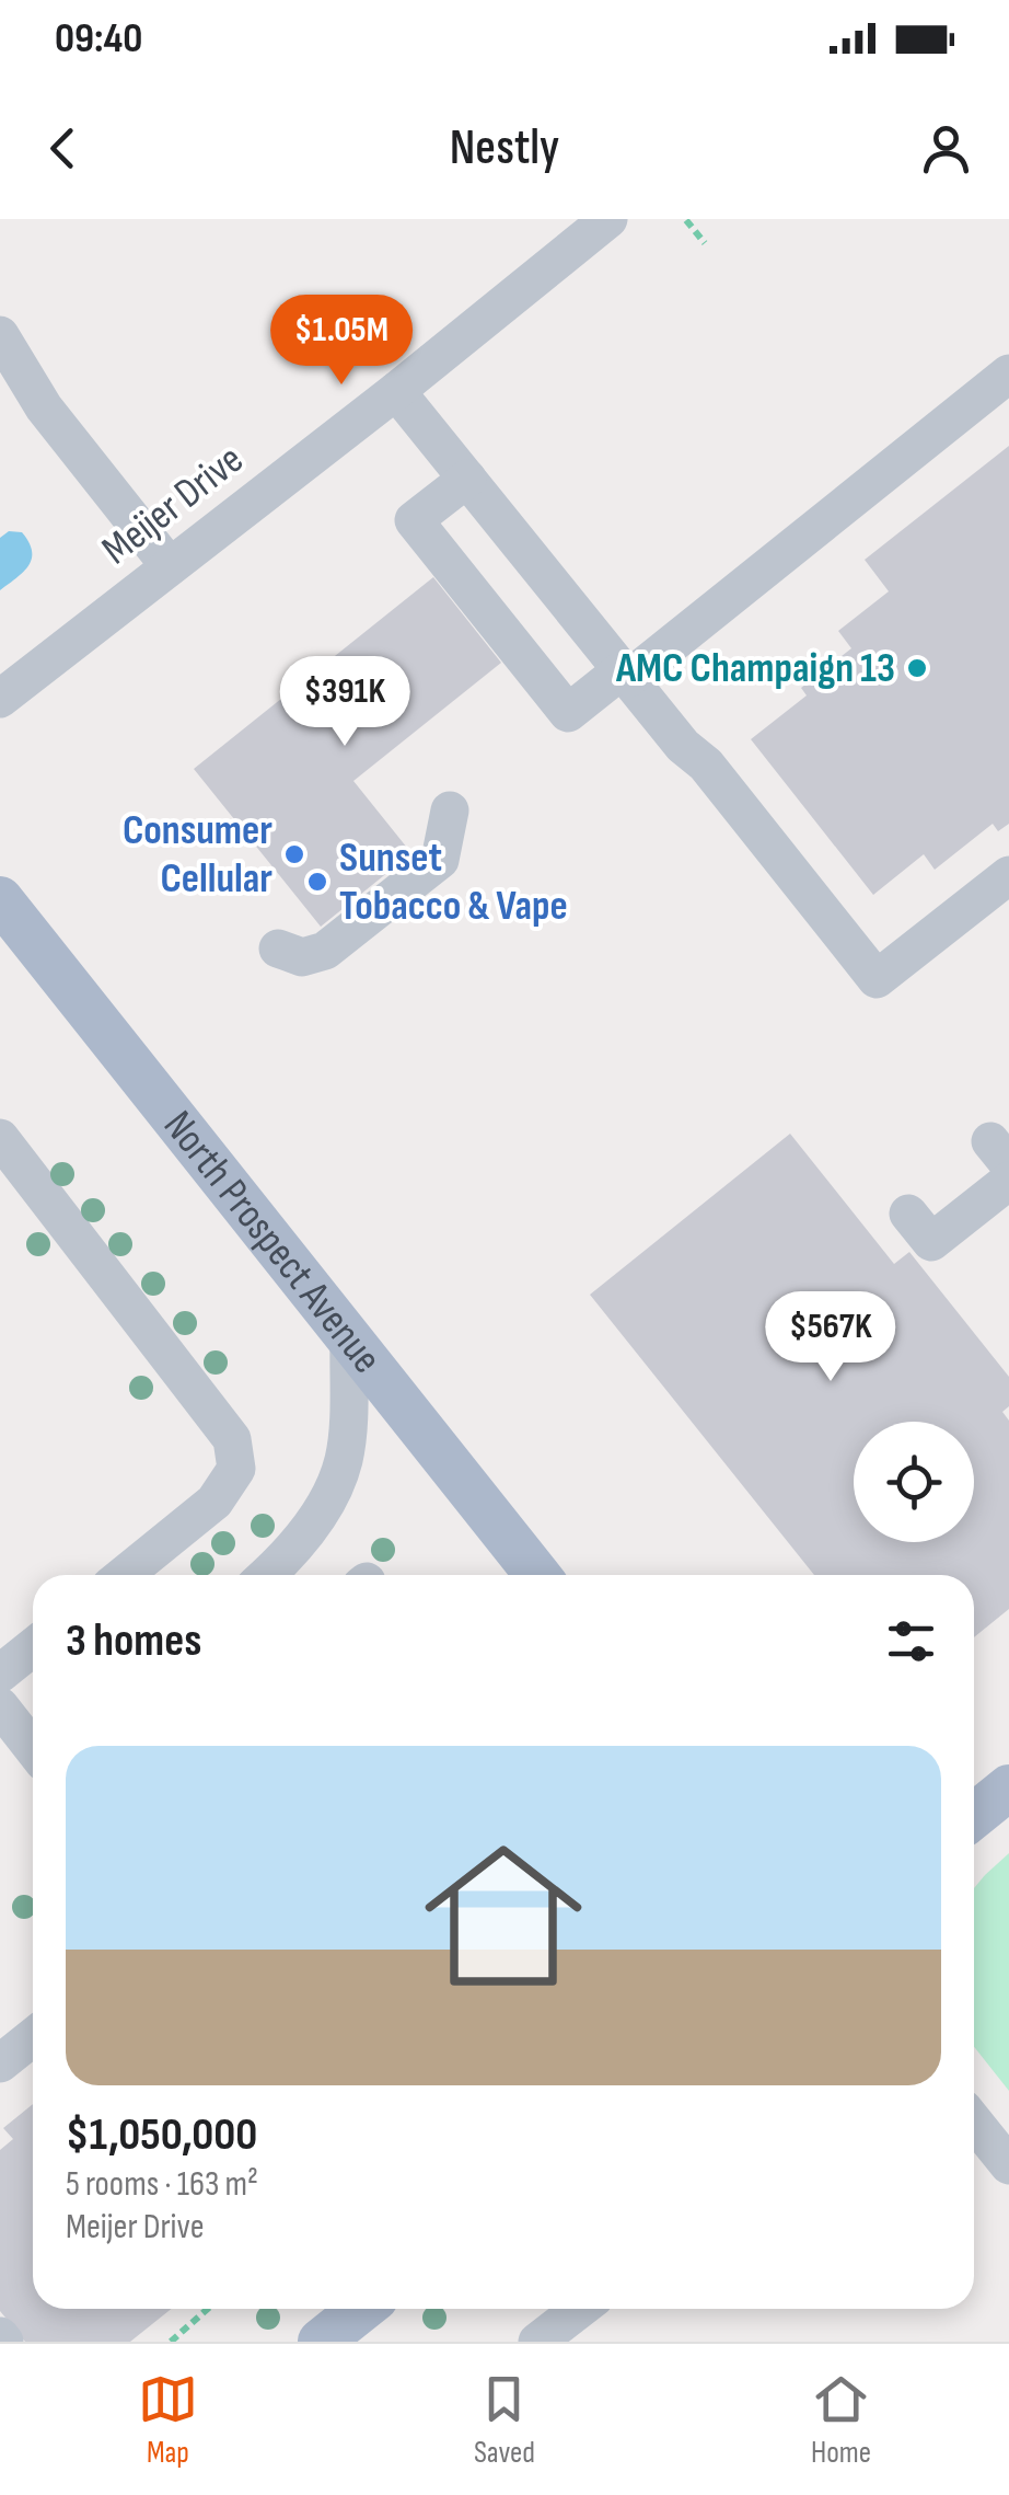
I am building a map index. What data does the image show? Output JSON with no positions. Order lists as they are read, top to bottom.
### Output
{
  "streets": {
    "main road": ["North Prospect Avenue"],
    "street": ["Meijer Drive"]
  },
  "places": ["AMC Champaign 13", "Consumer Cellular", "Sunset Tobacco & Vape"],
  "page": {
    "status": "09:40",
    "header": "Nestly",
    "price": ["$1.05M", "$391K", "$567K"],
    "heading": "3 homes",
    "list": [
      {
        "name": "$1,050,000",
        "note": "5 rooms · 163 m² · Meijer Drive"
      }
    ],
    "tabs": ["Map", "Saved", "Home"]
  }
}
